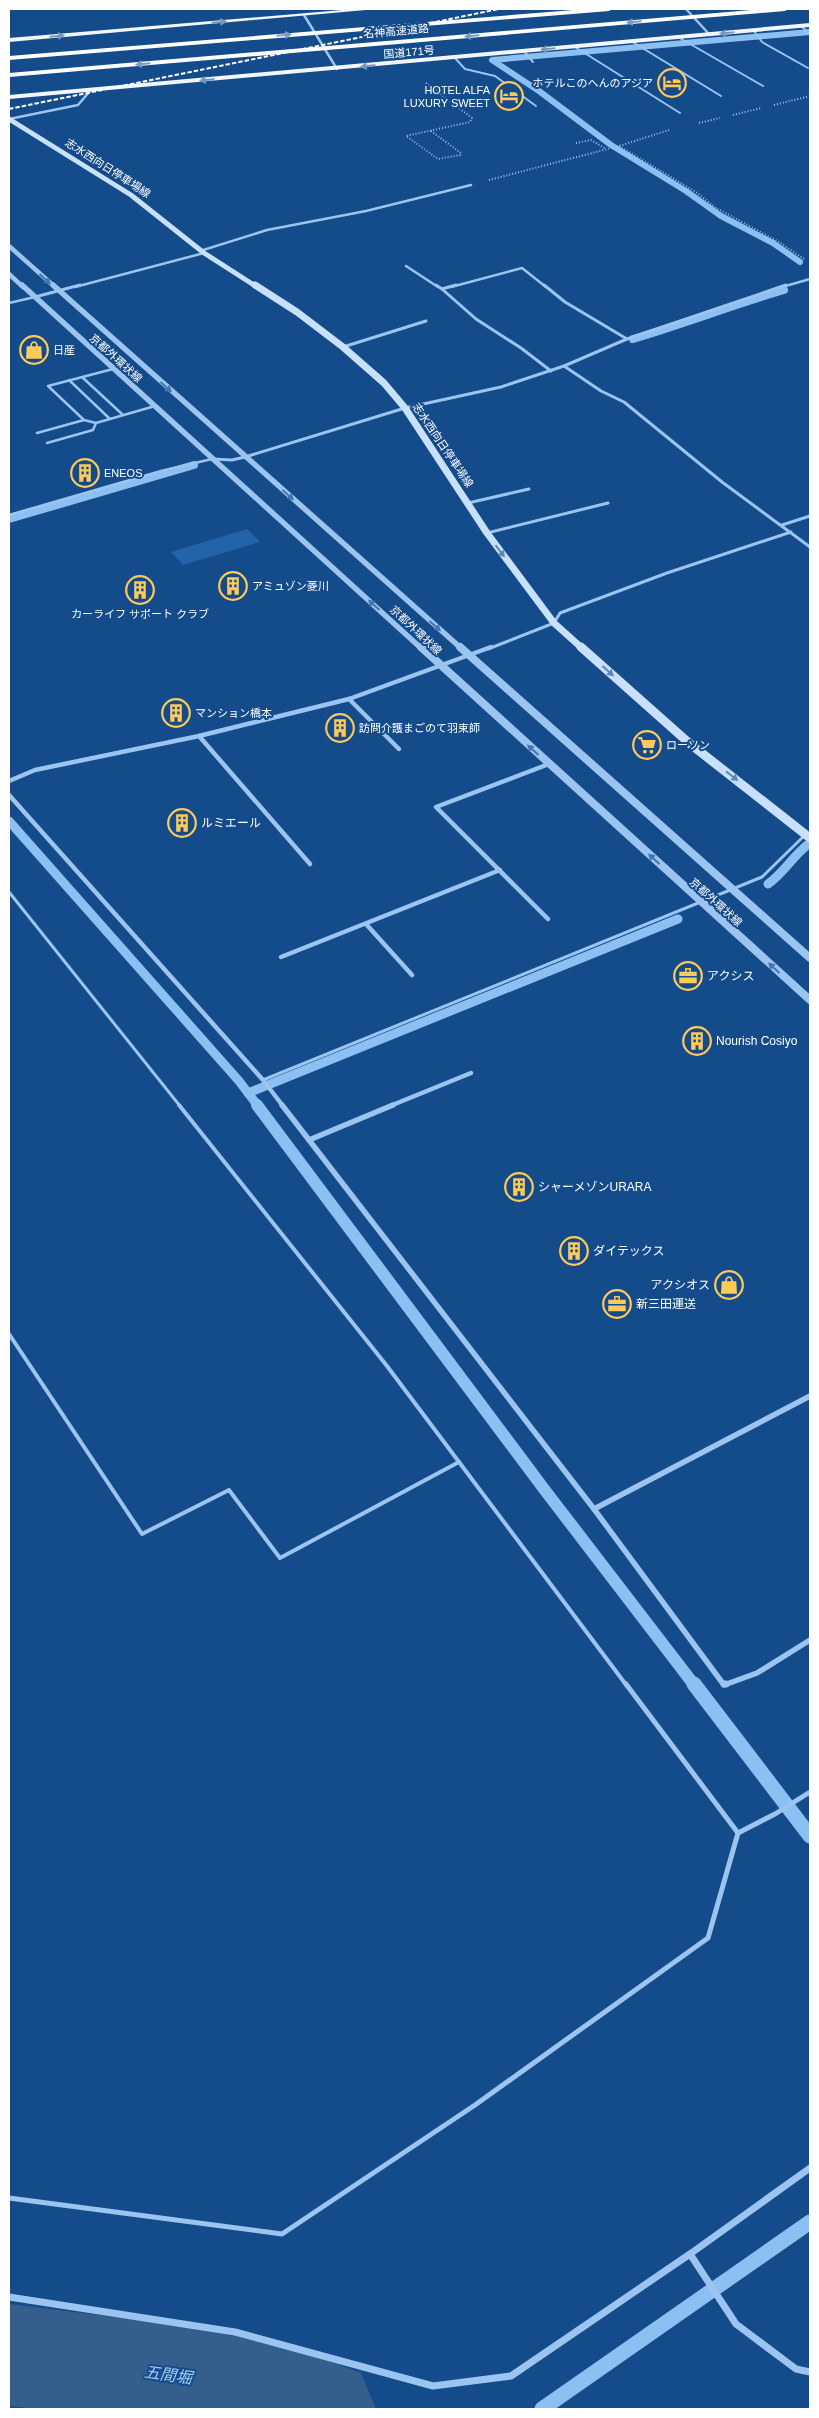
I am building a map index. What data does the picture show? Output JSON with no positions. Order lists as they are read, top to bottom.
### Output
{
  "streets": {
    "highway": ["名神高速道路", "国道171号"],
    "main road": ["志水西向日停車場線"],
    "street": ["京都外環状線"]
  },
  "one_way": ["志水西向日停車場線"],
  "water": ["五間堀"],
  "places": {
    "hotel": ["ホテルこのへんのアジア", "HOTEL ALFA LUXURY SWEET"],
    "shop": ["日産", "アクシオス"],
    "building": [
      "ENEOS",
      "アミュゾン菱川",
      "カーライフ サポート クラブ",
      "マンション橋本",
      "訪問介護まごのて羽束師",
      "ルミエール",
      "Nourish Cosiyo",
      "シャーメゾンURARA",
      "ダイテックス"
    ],
    "supermarket": ["ローソン"],
    "office": ["アクシス", "新三田運送"]
  }
}
